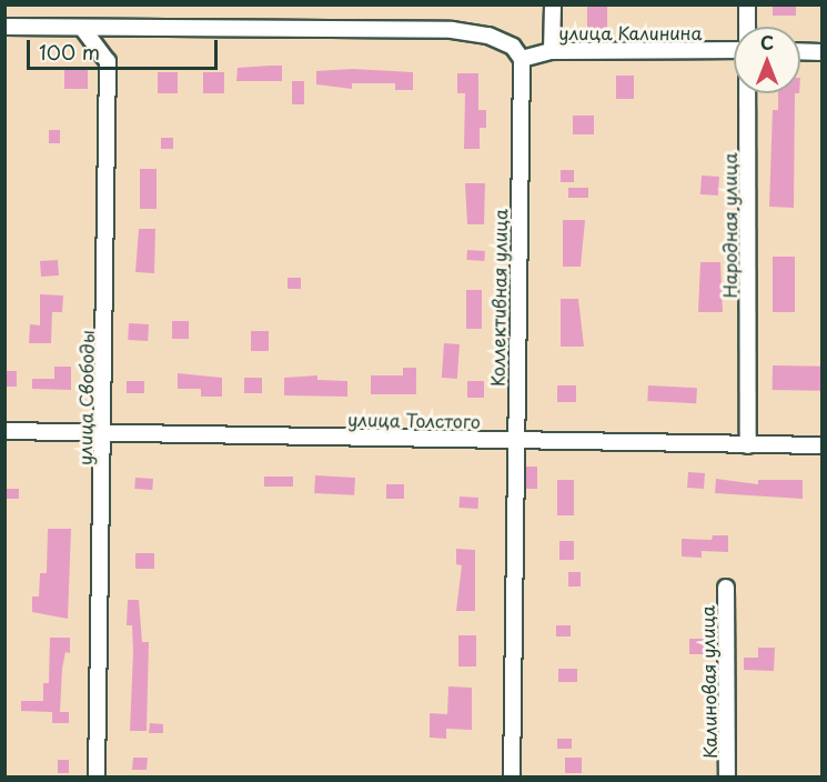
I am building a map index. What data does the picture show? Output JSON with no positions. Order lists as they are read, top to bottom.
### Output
{
  "streets": {
    "street": [
      "улица Калинина",
      "Народная улица",
      "Коллективная улица",
      "улица Свободы",
      "улица Толстого",
      "Калиновая улица"
    ]
  },
  "crossings": [
    ["улица Калинина", "Коллективная улица"],
    ["Народная улица", "улица Толстого"],
    ["Коллективная улица", "улица Толстого"],
    ["улица Свободы", "улица Толстого"]
  ],
  "scale_bar": "100 m",
  "north": "top"
}
